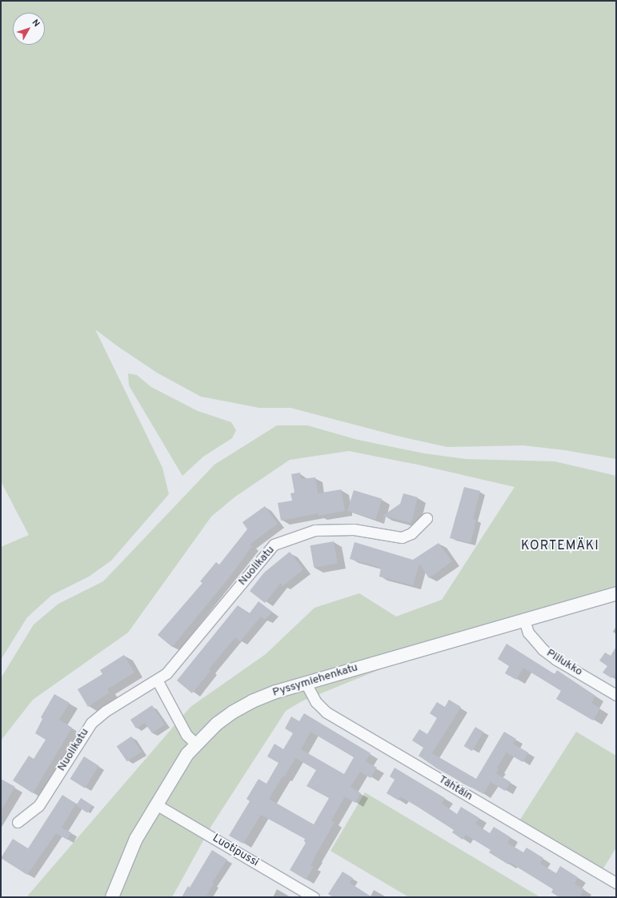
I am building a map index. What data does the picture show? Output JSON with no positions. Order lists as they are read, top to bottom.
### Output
{
  "streets": {
    "street": [
      "Nuolikatu",
      "Piilukko",
      "Pyssymiehenkatu",
      "Tähtäin",
      "Luotipussi"
    ]
  },
  "crossings": [
    ["Piilukko", "Pyssymiehenkatu"],
    ["Pyssymiehenkatu", "Tähtäin"],
    ["Pyssymiehenkatu", "Luotipussi"]
  ],
  "districts": ["KORTEMÄKI"],
  "north": "top right"
}
